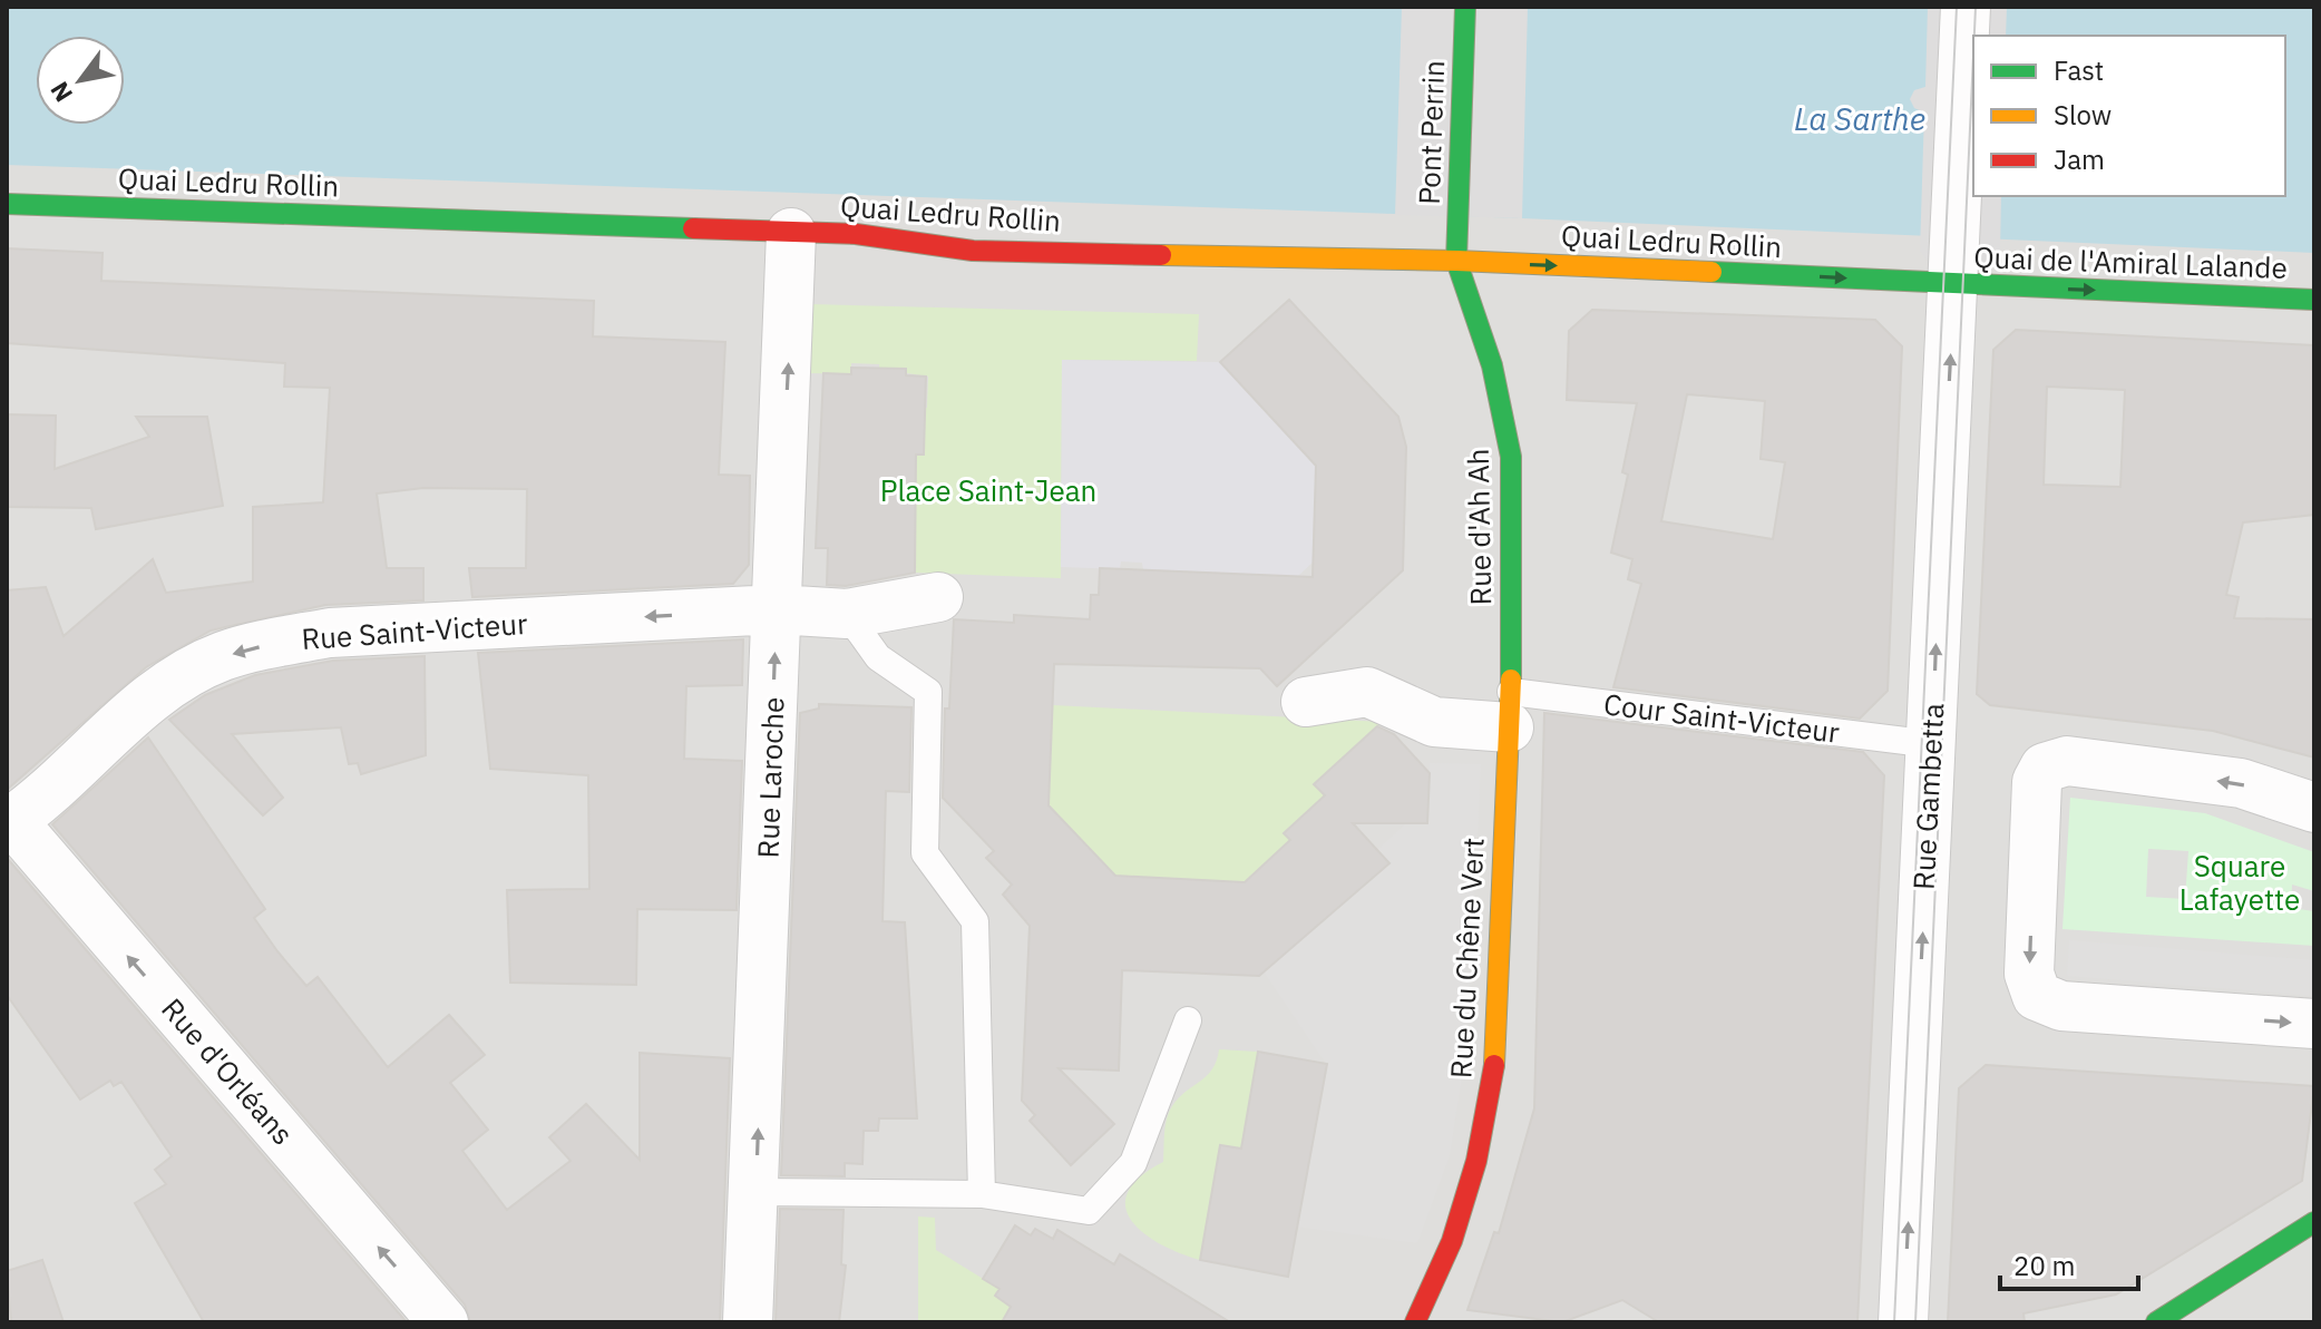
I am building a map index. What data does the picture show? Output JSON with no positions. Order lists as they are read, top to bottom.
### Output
{
  "streets": {
    "street": [
      "Pont Perrin",
      "Quai Ledru Rollin",
      "Quai de l'Amiral Lalande",
      "Rue d'Ah Ah",
      "Rue Saint-Victeur",
      "Cour Saint-Victeur",
      "Rue Laroche",
      "Rue Gambetta",
      "Rue du Chêne Vert",
      "Rue d'Orléans"
    ]
  },
  "crossings": [
    ["Pont Perrin", "Quai Ledru Rollin"],
    ["Pont Perrin", "Rue d'Ah Ah"],
    ["Quai Ledru Rollin", "Quai de l'Amiral Lalande"],
    ["Quai Ledru Rollin", "Rue d'Ah Ah"],
    ["Quai Ledru Rollin", "Rue Laroche"],
    ["Quai Ledru Rollin", "Rue Gambetta"],
    ["Quai de l'Amiral Lalande", "Rue Gambetta"],
    ["Rue d'Ah Ah", "Cour Saint-Victeur"],
    ["Rue d'Ah Ah", "Rue du Chêne Vert"],
    ["Rue Saint-Victeur", "Rue Laroche"],
    ["Rue Saint-Victeur", "Rue d'Orléans"],
    ["Cour Saint-Victeur", "Rue Gambetta"],
    ["Cour Saint-Victeur", "Rue du Chêne Vert"]
  ],
  "one_way": [
    "Quai de l'Amiral Lalande",
    "Rue Saint-Victeur",
    "Rue Laroche",
    "Rue Gambetta",
    "Rue d'Orléans"
  ],
  "water": ["La Sarthe"],
  "parks": ["Place Saint-Jean", "Square Lafayette"],
  "legend": ["Fast", "Slow", "Jam"],
  "scale_bar": "20 m",
  "north": "bottom left"
}
